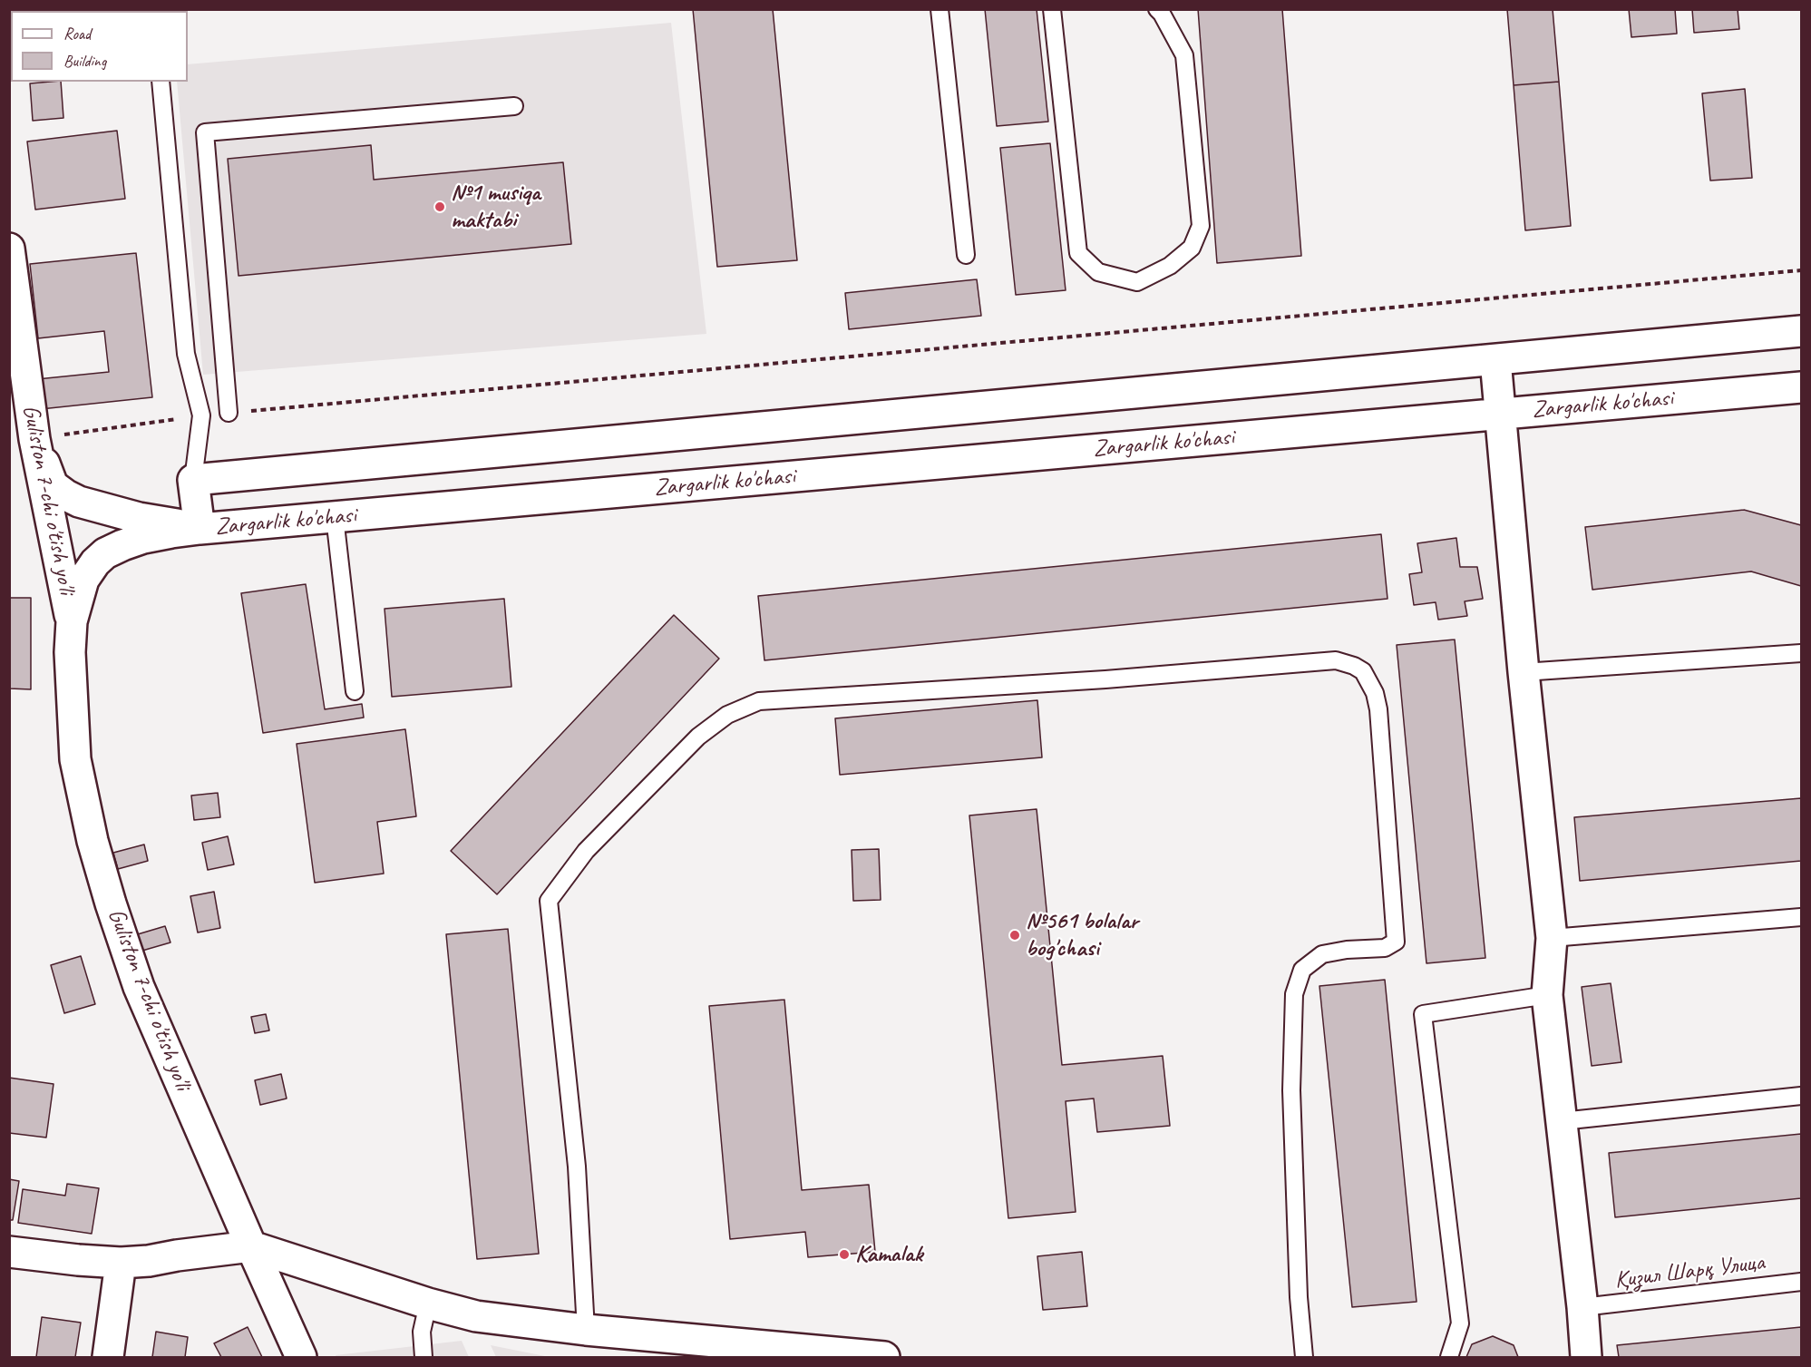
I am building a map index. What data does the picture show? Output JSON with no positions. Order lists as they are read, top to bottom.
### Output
{
  "streets": {
    "street": ["Zargarlik ko'chasi", "Guliston 7-chi o'tish yo'li"],
    "lane": ["Қизил Шарқ Улица"]
  },
  "crossings": [
    ["Zargarlik ko'chasi", "Guliston 7-chi o'tish yo'li"]
  ],
  "places": ["№1 musiqa maktabi", "№561 bolalar bog'chasi", "Kamalak"],
  "legend": ["Road", "Building"]
}
